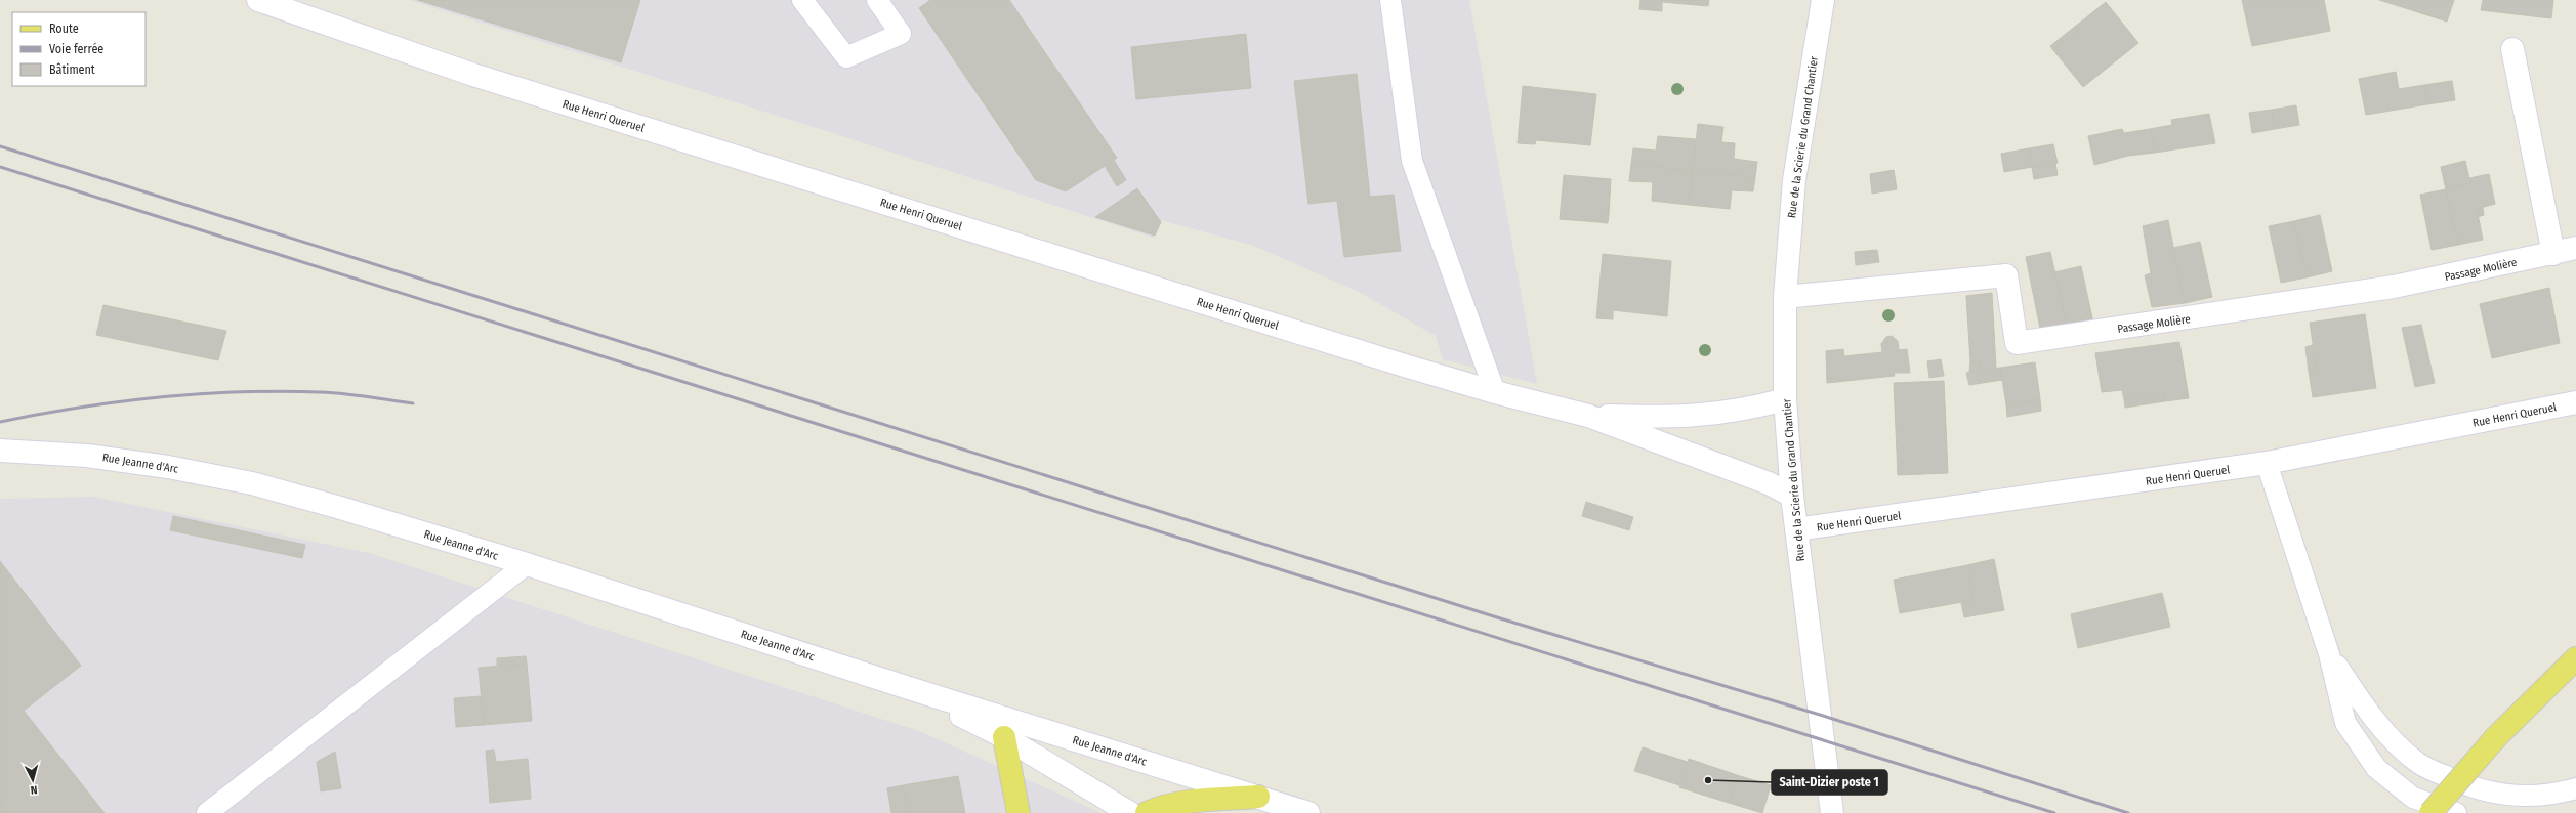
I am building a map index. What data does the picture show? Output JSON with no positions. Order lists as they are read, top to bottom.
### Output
{
  "streets": {
    "street": [
      "Rue Henri Queruel",
      "Rue de la Scierie du Grand Chantier",
      "Passage Molière",
      "Rue Jeanne d'Arc"
    ]
  },
  "crossings": [
    ["Rue Henri Queruel", "Rue de la Scierie du Grand Chantier"],
    ["Rue de la Scierie du Grand Chantier", "Passage Molière"]
  ],
  "places": ["Saint-Dizier poste 1"],
  "legend": ["Route", "Voie ferrée", "Bâtiment"],
  "north": "bottom"
}
